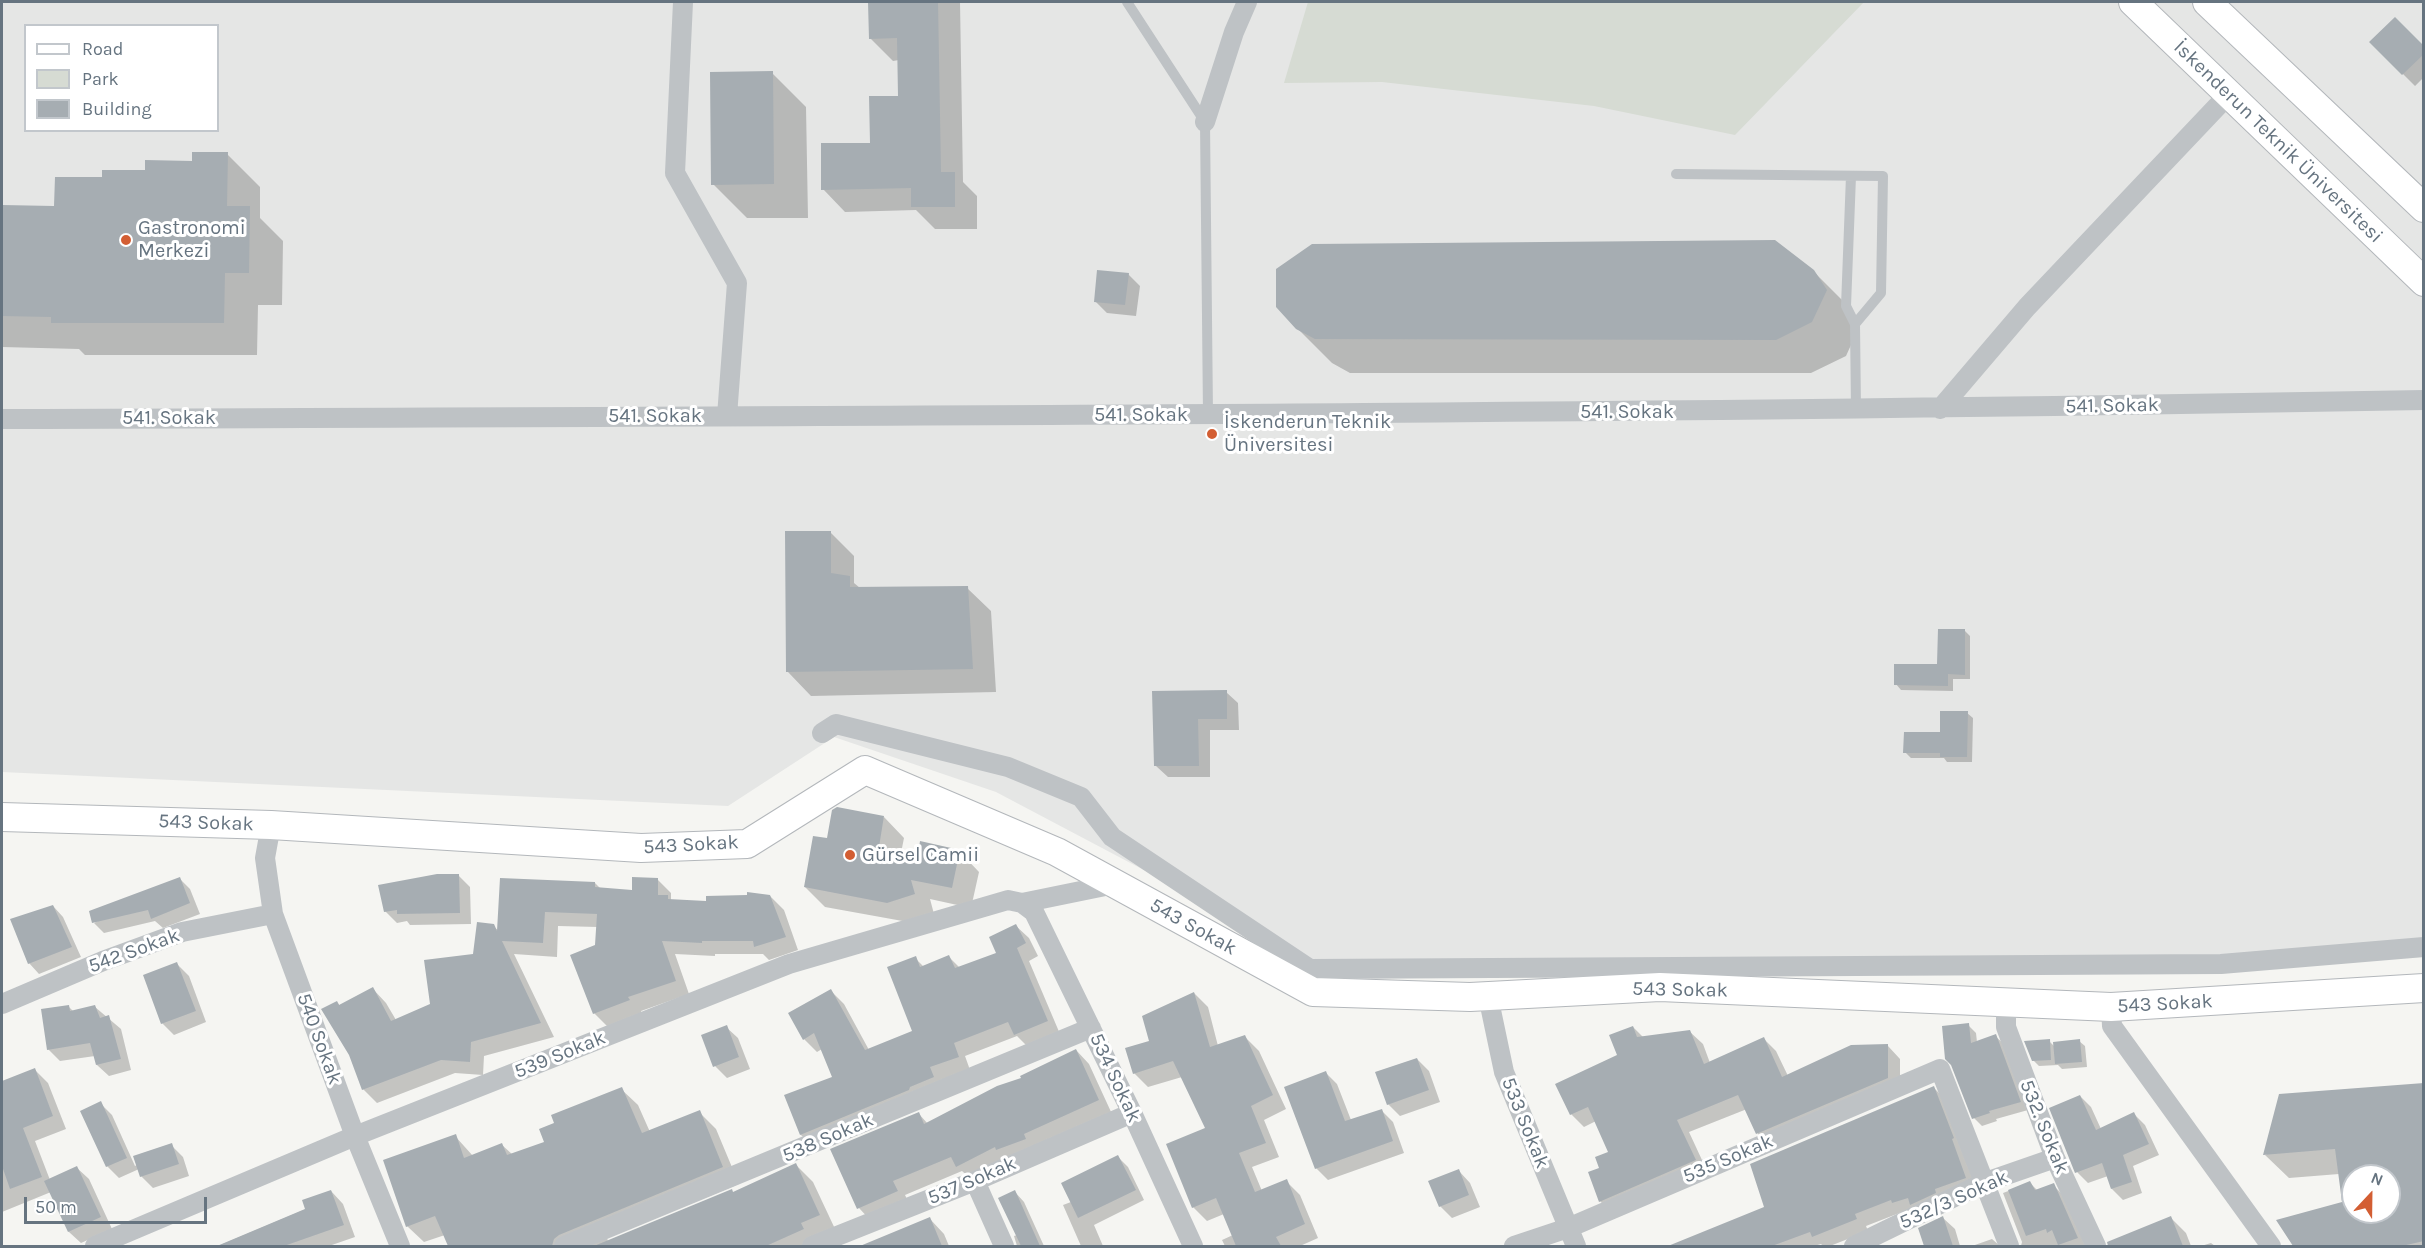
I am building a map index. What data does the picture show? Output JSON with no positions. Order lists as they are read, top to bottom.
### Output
{
  "streets": {
    "street": [
      "İskenderun Teknik Üniversitesi",
      "541. Sokak",
      "543 Sokak",
      "542 Sokak",
      "540 Sokak",
      "539 Sokak",
      "534 Sokak",
      "533 Sokak",
      "532. Sokak",
      "538 Sokak",
      "535 Sokak",
      "537 Sokak",
      "532/3 Sokak"
    ]
  },
  "crossings": [
    ["543 Sokak", "540 Sokak"],
    ["543 Sokak", "539 Sokak"],
    ["543 Sokak", "533 Sokak"],
    ["543 Sokak", "532. Sokak"],
    ["542 Sokak", "540 Sokak"],
    ["540 Sokak", "539 Sokak"],
    ["539 Sokak", "534 Sokak"],
    ["534 Sokak", "538 Sokak"],
    ["534 Sokak", "537 Sokak"],
    ["533 Sokak", "535 Sokak"],
    ["532. Sokak", "532/3 Sokak"],
    ["535 Sokak", "532/3 Sokak"]
  ],
  "places": ["Gastronomi Merkezi", "İskenderun Teknik Üniversitesi", "Gürsel Camii"],
  "legend": ["Road", "Park", "Building"],
  "scale_bar": "50 m",
  "north": "top"
}
